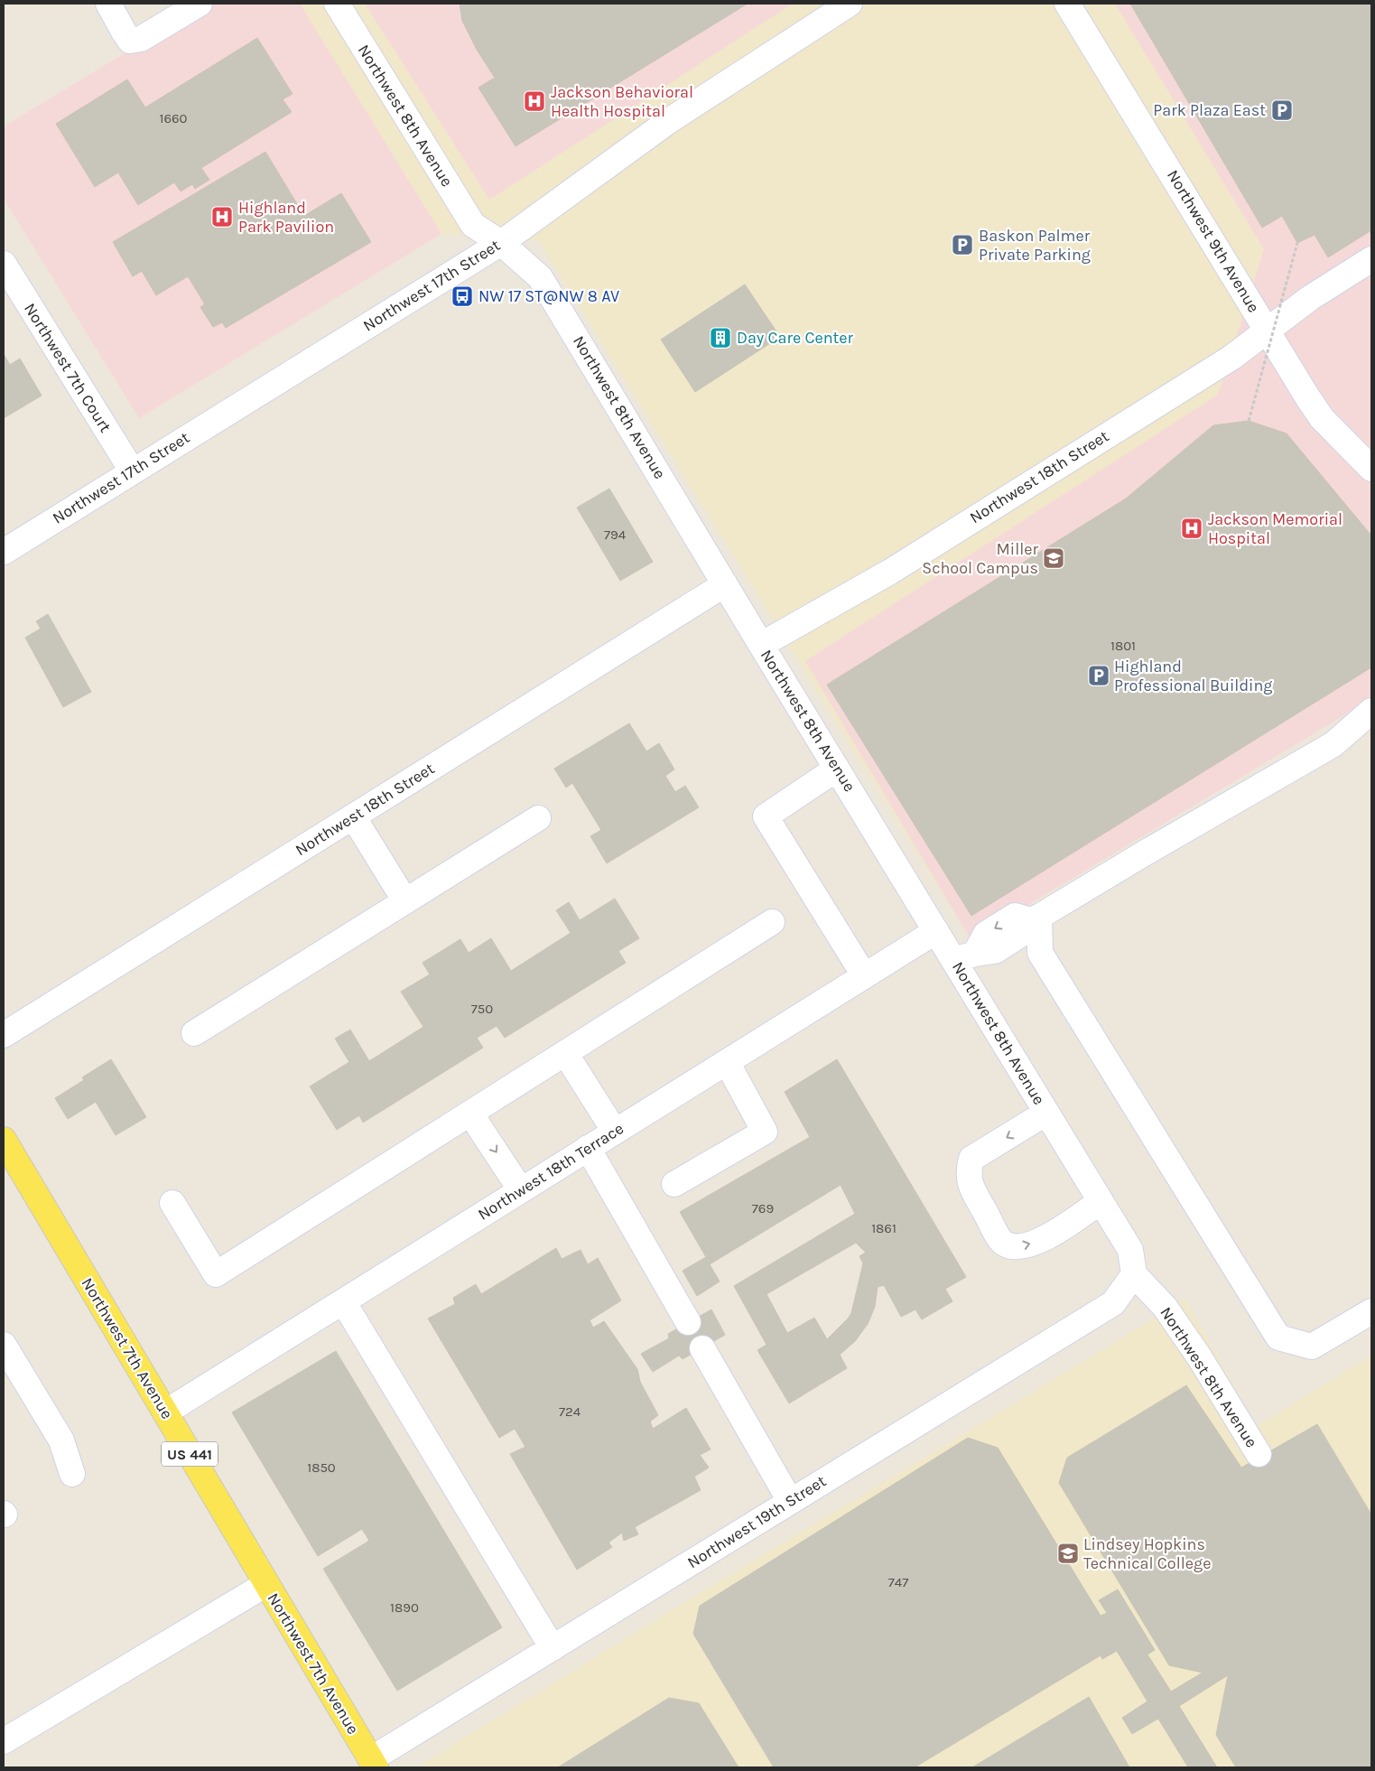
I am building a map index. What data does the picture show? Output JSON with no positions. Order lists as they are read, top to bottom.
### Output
{
  "streets": {
    "main road": ["Northwest 7th Avenue", "US 441"],
    "street": [
      "Northwest 8th Avenue",
      "Northwest 9th Avenue",
      "Northwest 17th Street",
      "Northwest 7th Court",
      "Northwest 18th Street",
      "Northwest 18th Terrace",
      "Northwest 19th Street"
    ]
  },
  "crossings": [
    ["Northwest 8th Avenue", "Northwest 17th Street"],
    ["Northwest 8th Avenue", "Northwest 18th Street"],
    ["Northwest 8th Avenue", "Northwest 18th Terrace"],
    ["Northwest 8th Avenue", "Northwest 19th Street"],
    ["Northwest 9th Avenue", "Northwest 18th Street"],
    ["Northwest 17th Street", "Northwest 7th Court"],
    ["Northwest 18th Terrace", "Northwest 7th Avenue"],
    ["Northwest 7th Avenue", "Northwest 19th Street"]
  ],
  "places": {
    "hospital": ["Jackson Behavioral Health Hospital", "Highland Park Pavilion", "Jackson Memorial Hospital"],
    "parking": ["Park Plaza East", "Baskon Palmer Private Parking", "Highland Professional Building"],
    "bus stop": ["NW 17 ST@NW 8 AV"],
    "building": ["Day Care Center"],
    "school or university": ["Miller School Campus", "Lindsey Hopkins Technical College"]
  },
  "house_numbers": [
    "1660",
    "794",
    "1801",
    "750",
    "769",
    "1861",
    "724",
    "1850",
    "747",
    "1890"
  ]
}
